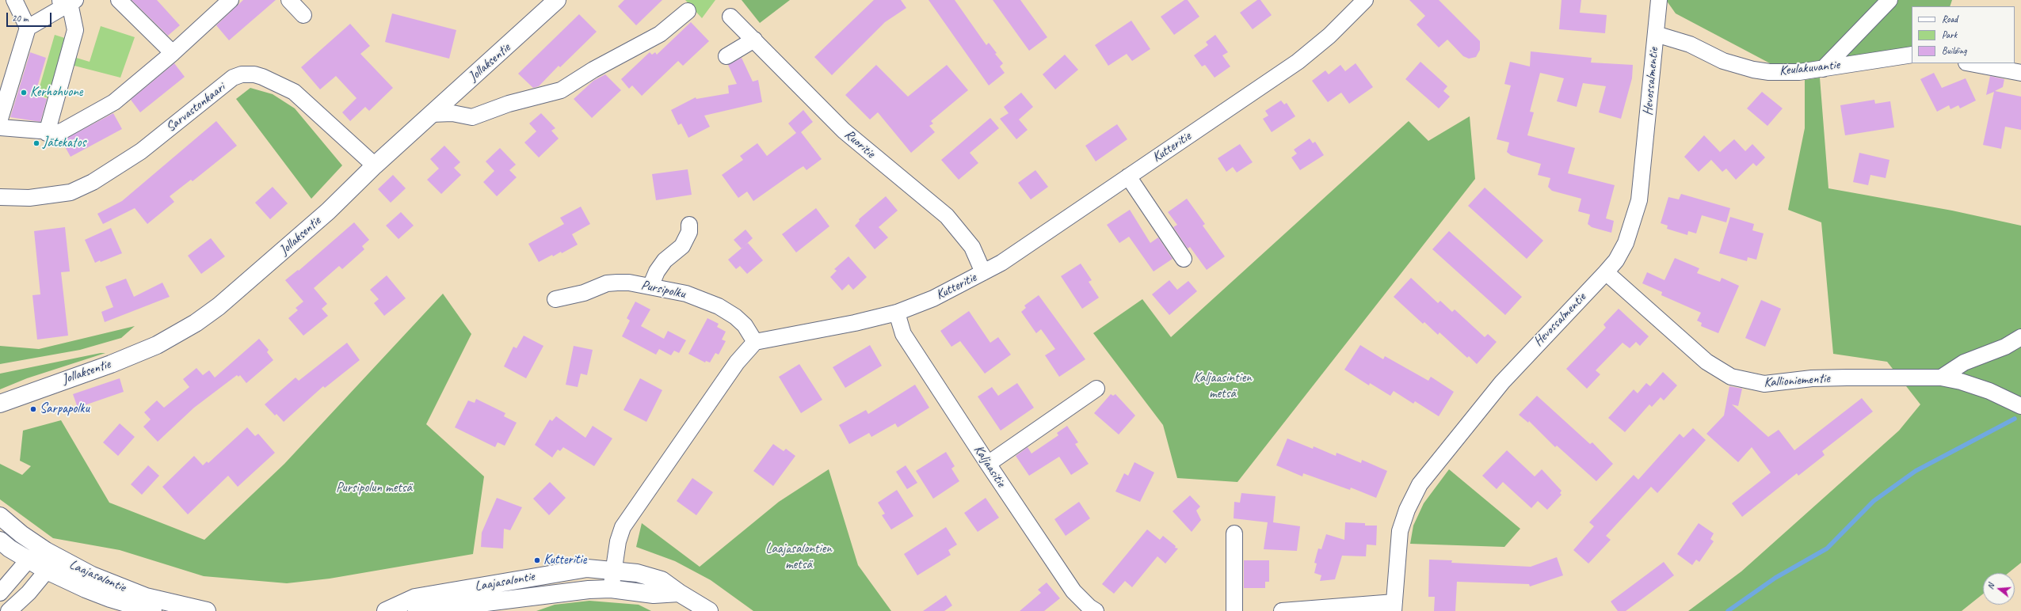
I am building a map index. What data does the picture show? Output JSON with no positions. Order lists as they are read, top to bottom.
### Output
{
  "streets": {
    "main road": ["Jollaksentie", "Laajasalontie"],
    "street": [
      "Keulakuvantie",
      "Hevossalmentie",
      "Sarvastonkaari",
      "Ruoritie",
      "Kutteritie",
      "Pursipolku",
      "Kallioniementie",
      "Kaljaasitie"
    ]
  },
  "crossings": [
    ["Jollaksentie", "Sarvastonkaari"],
    ["Keulakuvantie", "Hevossalmentie"],
    ["Hevossalmentie", "Kallioniementie"],
    ["Ruoritie", "Kutteritie"],
    ["Kutteritie", "Pursipolku"],
    ["Kutteritie", "Kaljaasitie"]
  ],
  "parks": ["Kaljaasintien metsä", "Pursipolun metsä", "Laajasalontien metsä"],
  "places": [
    "Kerhohuone",
    "Jätekatos",
    "Sarpapolku",
    "Kutteritie"
  ],
  "legend": ["Road", "Park", "Building"],
  "scale_bar": "20 m",
  "north": "left"
}
